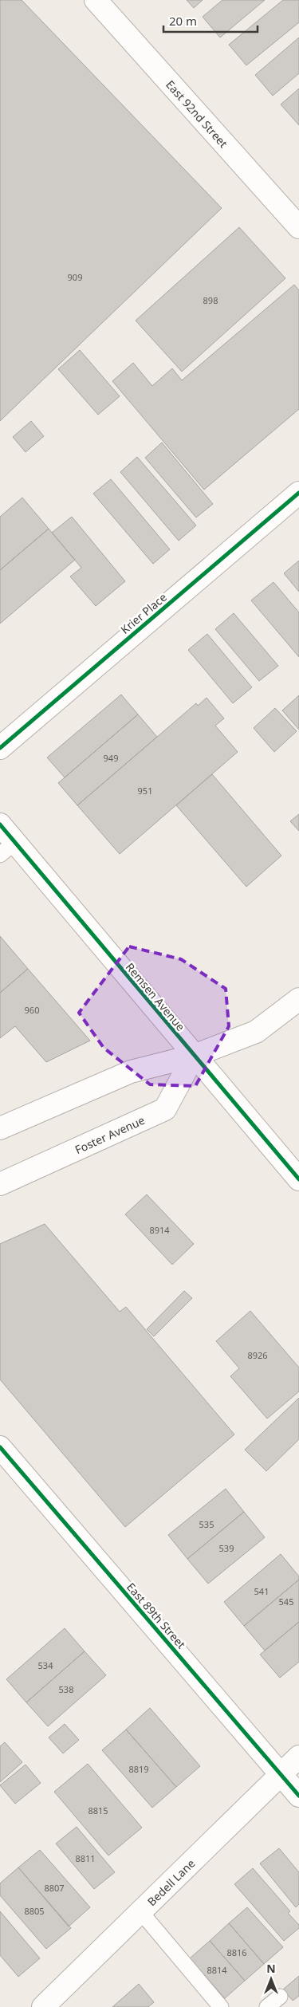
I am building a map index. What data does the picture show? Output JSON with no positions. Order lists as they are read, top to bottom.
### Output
{
  "streets": {
    "street": [
      "East 92nd Street",
      "Krier Place",
      "Remsen Avenue",
      "Foster Avenue",
      "East 89th Street",
      "Bedell Lane"
    ]
  },
  "crossings": [
    ["Remsen Avenue", "Foster Avenue"],
    ["East 89th Street", "Bedell Lane"]
  ],
  "house_numbers": [
    "909",
    "898",
    "949",
    "951",
    "960",
    "8914",
    "8926",
    "535",
    "539",
    "541",
    "545",
    "534",
    "538",
    "8819",
    "8815",
    "8811",
    "8807",
    "8805",
    "8816",
    "8814"
  ],
  "scale_bar": "20 m",
  "north": "top"
}
